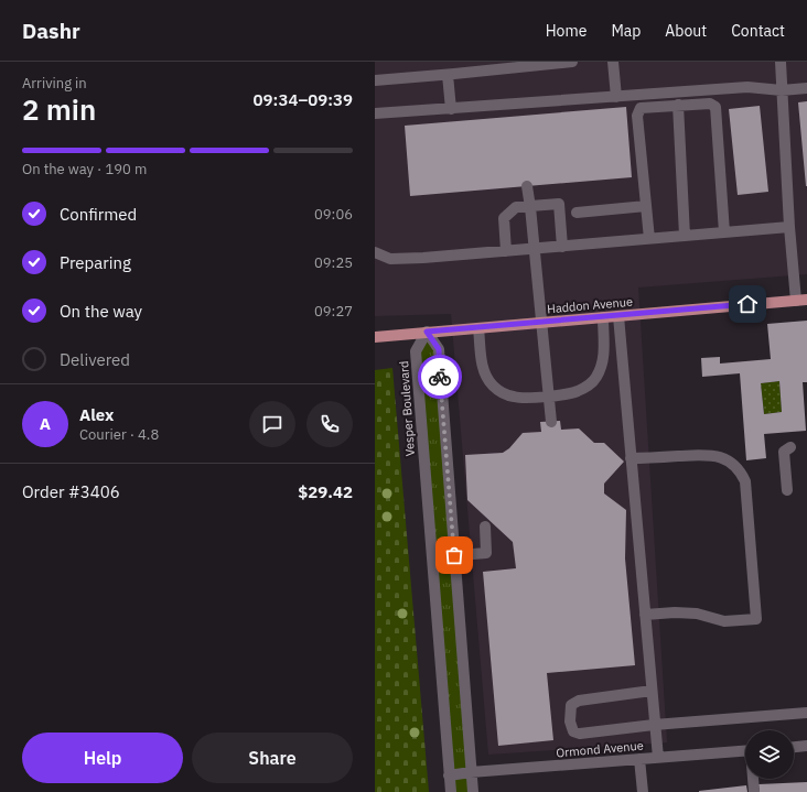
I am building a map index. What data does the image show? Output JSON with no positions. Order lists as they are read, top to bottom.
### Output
{
  "streets": {
    "main road": ["Haddon Avenue"],
    "street": ["Vesper Boulevard", "Ormond Avenue"]
  },
  "crossings": [
    ["Haddon Avenue", "Vesper Boulevard"],
    ["Vesper Boulevard", "Ormond Avenue"]
  ],
  "page": {
    "header": "Dashr",
    "nav": [
      "Home",
      "Map",
      "About",
      "Contact"
    ],
    "heading": ["2 min", "Arriving in", "09:34–09:39"],
    "panel": [
      "Alex",
      "Courier · 4.8",
      "Order #3406",
      "$29.42"
    ],
    "bar": "On the way · 190 m",
    "list": [
      ["Confirmed", "09:06"],
      ["Preparing", "09:25"],
      ["On the way", "09:27"],
      "Delivered"
    ],
    "round": "A",
    "buttons": ["Help", "Share"]
  }
}
